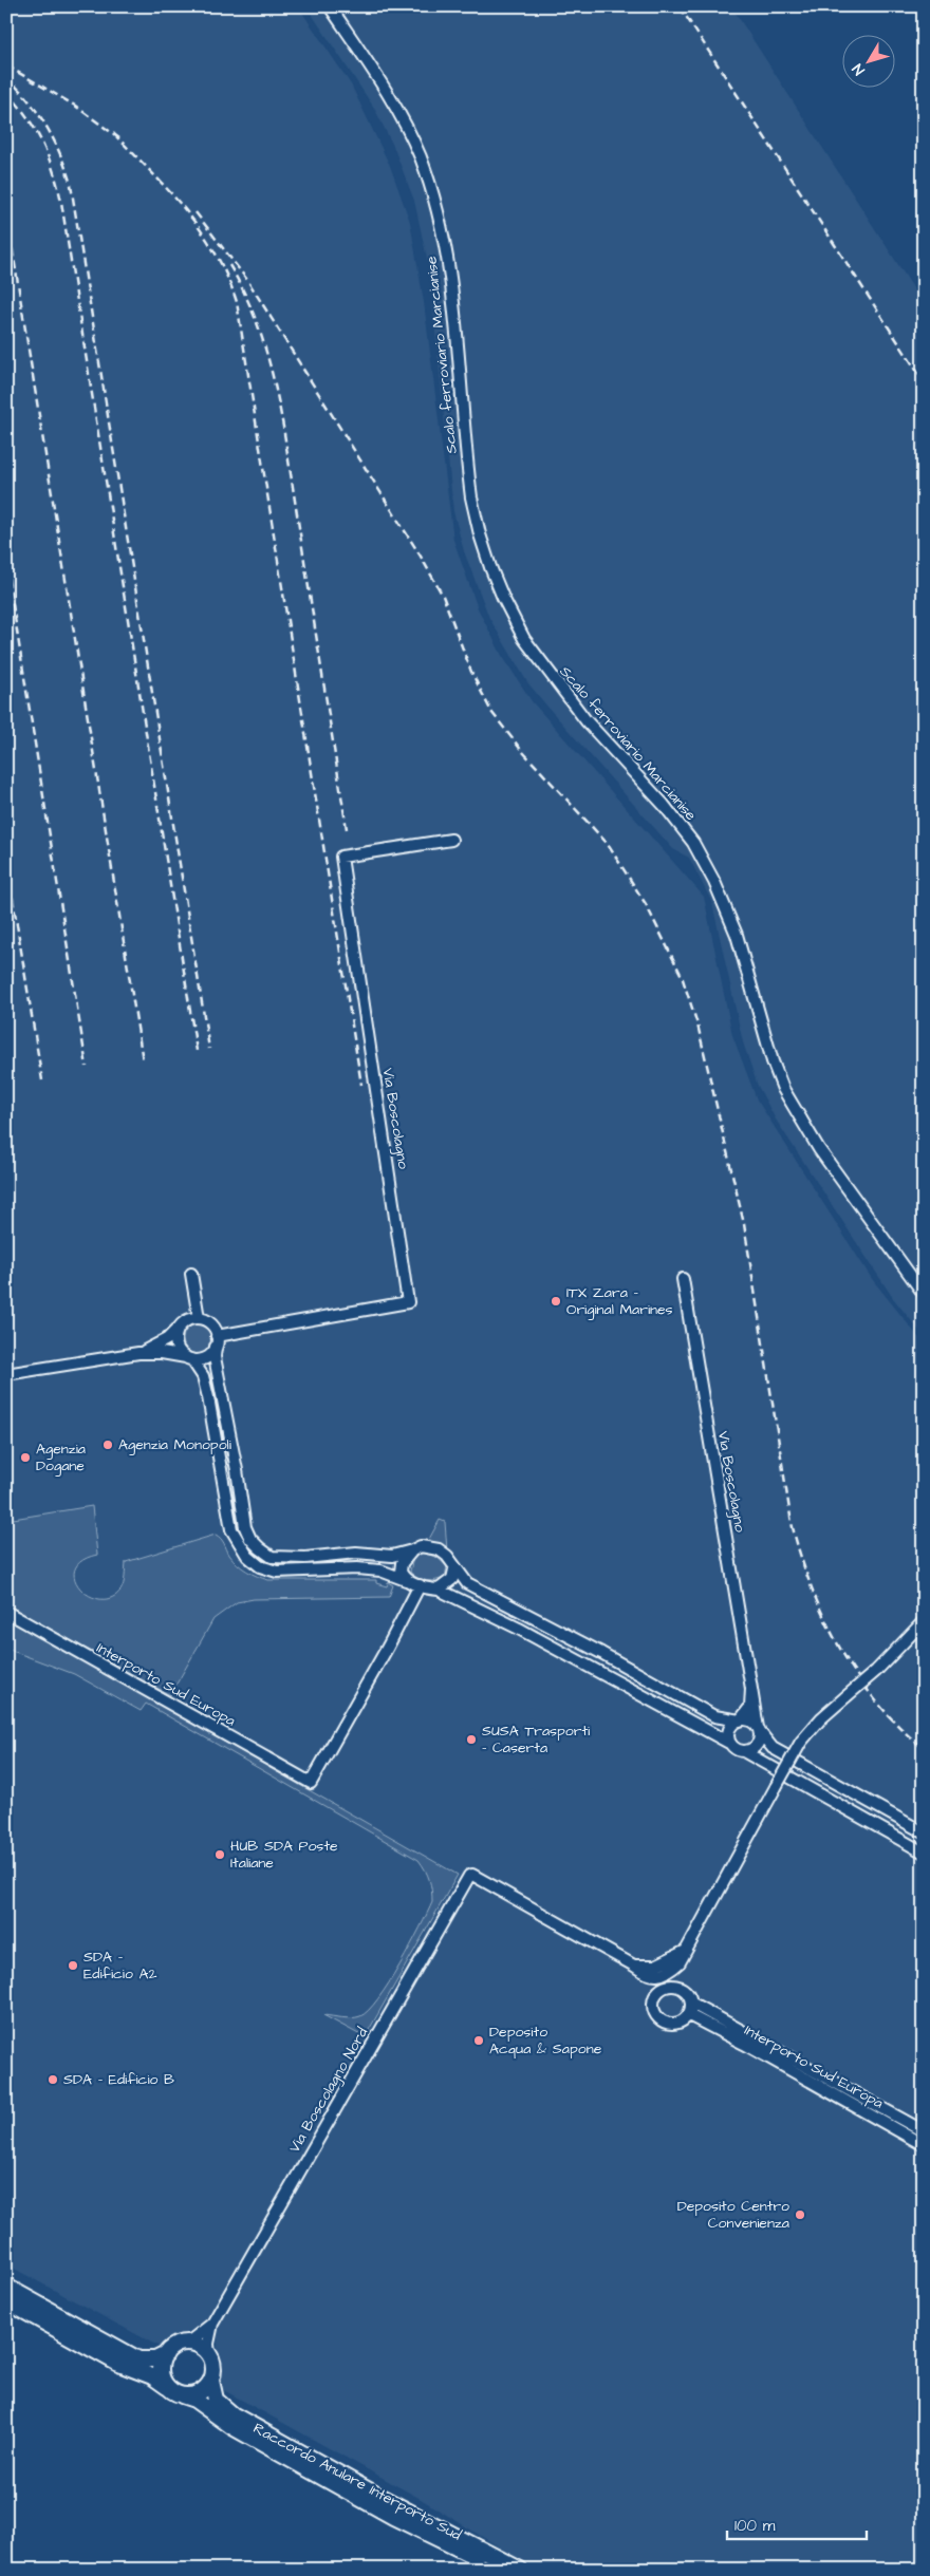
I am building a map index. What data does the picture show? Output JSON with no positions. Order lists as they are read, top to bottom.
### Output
{
  "streets": {
    "main road": ["Raccordo Anulare Interporto Sud"],
    "street": [
      "Scalo ferroviario Marcianise",
      "Via Boscolagno",
      "Interporto Sud Europa",
      "Via Boscolagno Nord"
    ]
  },
  "crossings": [
    ["Via Boscolagno Nord", "Raccordo Anulare Interporto Sud"]
  ],
  "places": [
    "ITX Zara - Original Marines",
    "Agenzia Monopoli",
    "Agenzia Dogane",
    "SUSA Trasporti - Caserta",
    "HUB SDA Poste Italiane",
    "SDA - Edificio A2",
    "Deposito Acqua & Sapone",
    "SDA - Edificio B",
    "Deposito Centro Convenienza"
  ],
  "scale_bar": "100 m",
  "north": "bottom left"
}
